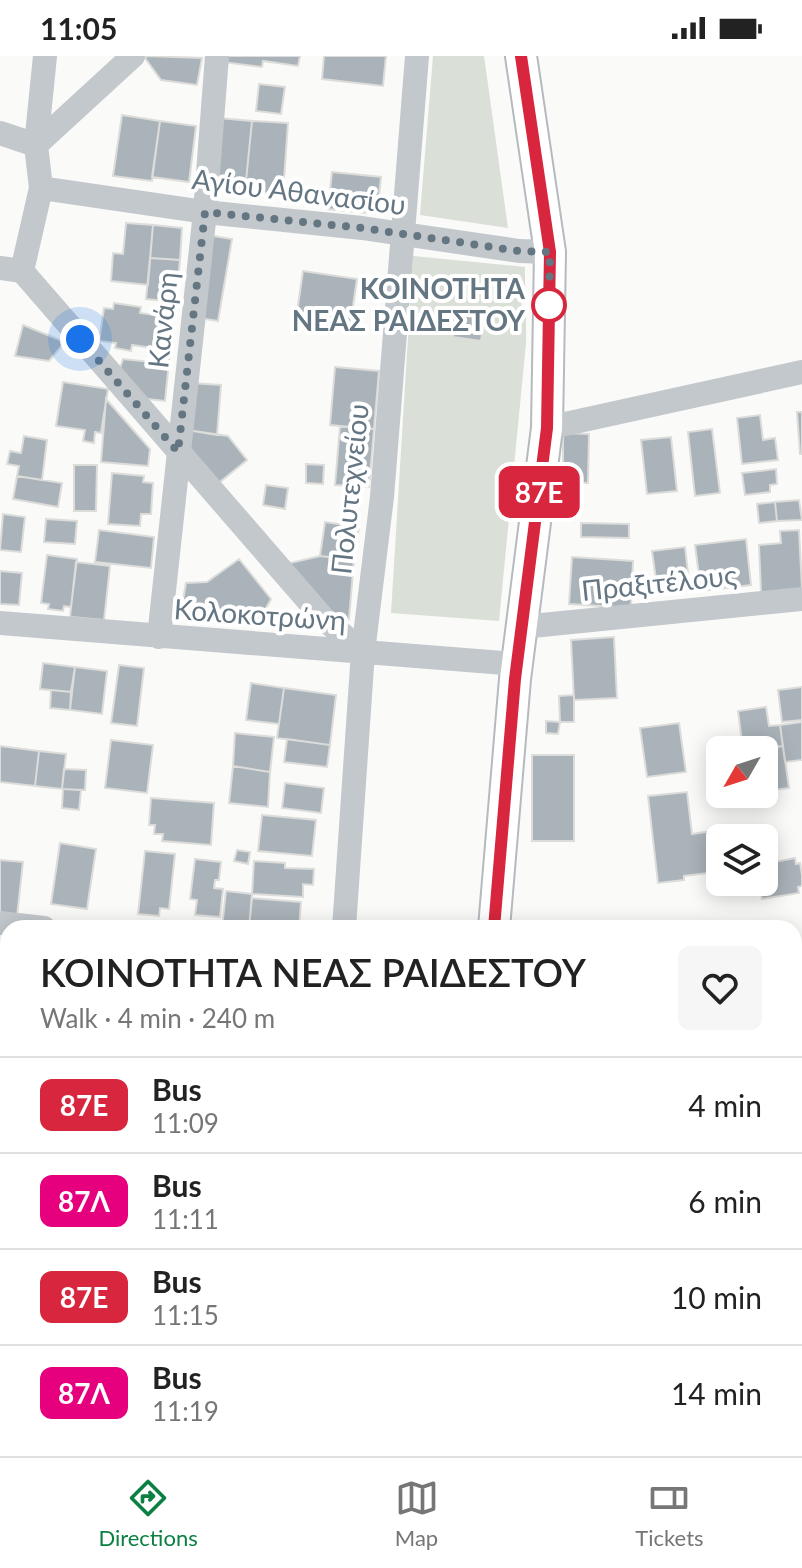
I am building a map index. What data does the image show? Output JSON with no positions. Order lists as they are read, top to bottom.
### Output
{
  "streets": {
    "street": [
      "Αγίου Αθανασίου",
      "Κανάρη",
      "Πολυτεχνείου",
      "Πραξιτέλους",
      "Κολοκοτρώνη"
    ]
  },
  "crossings": [
    ["Αγίου Αθανασίου", "Κανάρη"],
    ["Αγίου Αθανασίου", "Πολυτεχνείου"],
    ["Κανάρη", "Κολοκοτρώνη"],
    ["Πολυτεχνείου", "Κολοκοτρώνη"]
  ],
  "places": ["ΚΟΙΝΟΤΗΤΑ ΝΕΑΣ ΡΑΙΔΕΣΤΟΥ"],
  "lines": ["bus line 87Ε"],
  "north": "bottom left",
  "page": {
    "status": "11:05",
    "on_map": "87Ε",
    "heading": ["ΚΟΙΝΟΤΗΤΑ ΝΕΑΣ ΡΑΙΔΕΣΤΟΥ", "Walk · 4 min · 240 m"],
    "list": [
      {
        "mark": "87Ε",
        "name": "Bus",
        "note": "11:09",
        "value": "4 min"
      },
      {
        "mark": "87Λ",
        "name": "Bus",
        "note": "11:11",
        "value": "6 min"
      },
      {
        "mark": "87Ε",
        "name": "Bus",
        "note": "11:15",
        "value": "10 min"
      },
      {
        "mark": "87Λ",
        "name": "Bus",
        "note": "11:19",
        "value": "14 min"
      }
    ],
    "tabs": ["Directions", "Map", "Tickets"]
  }
}
